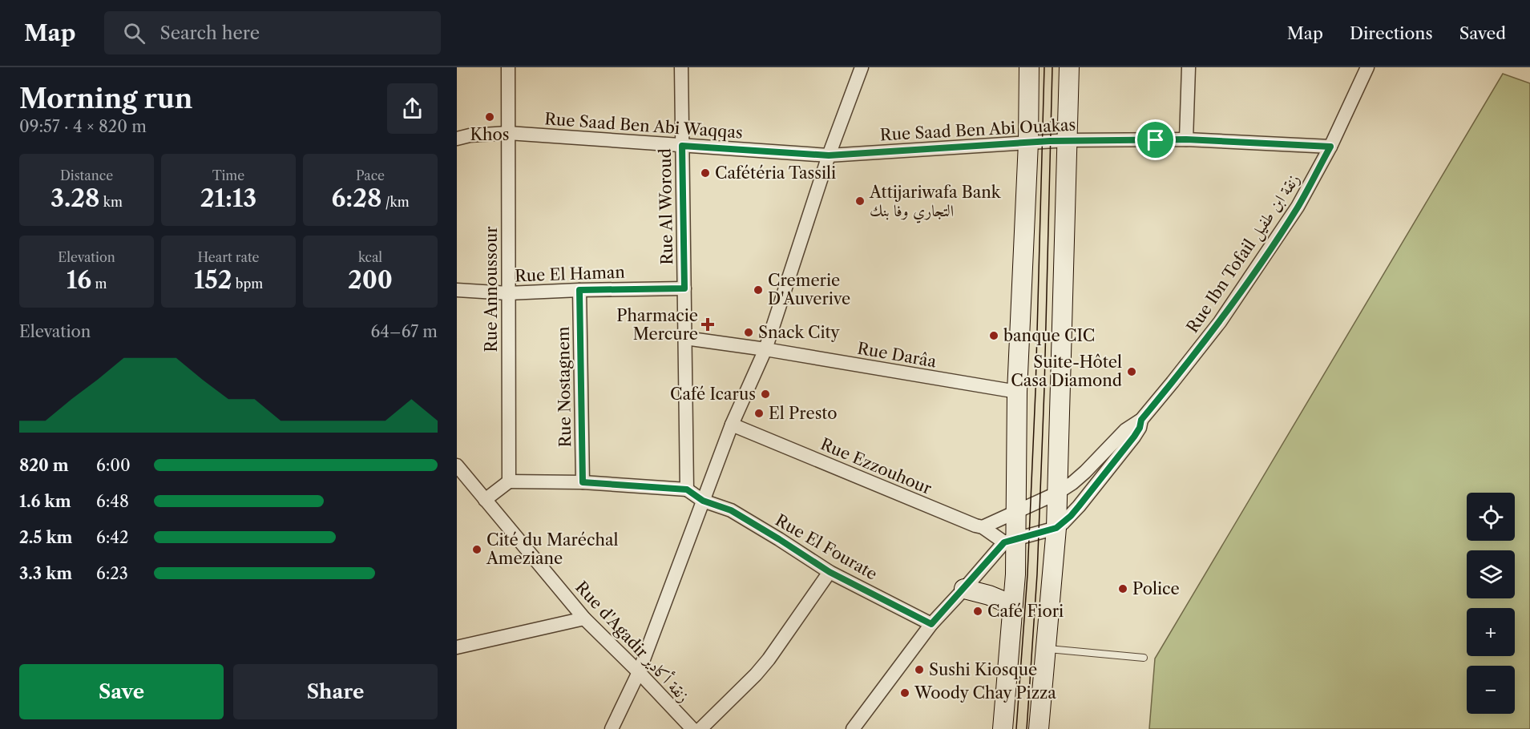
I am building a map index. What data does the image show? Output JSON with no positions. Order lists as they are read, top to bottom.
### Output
{
  "streets": {
    "street": [
      "Rue Saad Ben Abi Waqqas",
      "Rue Saad Ben Abi Ouakas",
      "Rue Al Woroud",
      "Rue Ibn Tofail زنقة ابن طفيل",
      "Rue El Haman",
      "Rue Annoussour",
      "Rue Darâa",
      "Rue Nostagnem",
      "Rue Ezzouhour",
      "Rue El Fourate",
      "Rue d'Agadir زنقة أكادير"
    ]
  },
  "crossings": [
    ["Rue Saad Ben Abi Waqqas", "Rue Saad Ben Abi Ouakas"],
    ["Rue Saad Ben Abi Waqqas", "Rue Al Woroud"],
    ["Rue Saad Ben Abi Waqqas", "Rue Annoussour"],
    ["Rue Saad Ben Abi Ouakas", "Rue Ibn Tofail زنقة ابن طفيل"],
    ["Rue Al Woroud", "Rue El Haman"],
    ["Rue Al Woroud", "Rue Darâa"],
    ["Rue Al Woroud", "Rue El Fourate"],
    ["Rue Ibn Tofail زنقة ابن طفيل", "Rue Ezzouhour"],
    ["Rue El Haman", "Rue Annoussour"],
    ["Rue El Haman", "Rue Nostagnem"]
  ],
  "places": {
    "other": [
      "Khos",
      "Cafétéria Tassili",
      "Attijariwafa Bank التجاري وفا بنك",
      "Cremerie D'Auverive",
      "Snack City",
      "banque CIC",
      "Suite-Hôtel Casa Diamond",
      "Café Icarus",
      "El Presto",
      "Cité du Maréchal Ameziane",
      "Police",
      "Café Fiori",
      "Sushi Kiosque",
      "Woody Chay Pizza"
    ],
    "health": ["Pharmacie Mercure"]
  },
  "page": {
    "header": "Map",
    "search": "Search here",
    "nav": ["Map", "Directions", "Saved"],
    "heading": ["Morning run", "09:57 · 4 × 820 m"],
    "stats": [
      ["Distance", "3.28 km"],
      ["Time", "21:13"],
      ["Pace", "6:28 /km"],
      ["Elevation", "16 m"],
      ["Heart rate", "152 bpm"],
      ["kcal", "200"]
    ],
    "chart": ["Elevation", "64–67 m"],
    "list": [
      {
        "name": "820 m",
        "note": "6:00"
      },
      {
        "name": "1.6 km",
        "note": "6:48"
      },
      {
        "name": "2.5 km",
        "note": "6:42"
      },
      {
        "name": "3.3 km",
        "note": "6:23"
      }
    ],
    "map_buttons": ["+", "−"],
    "buttons": ["Save", "Share"]
  }
}
